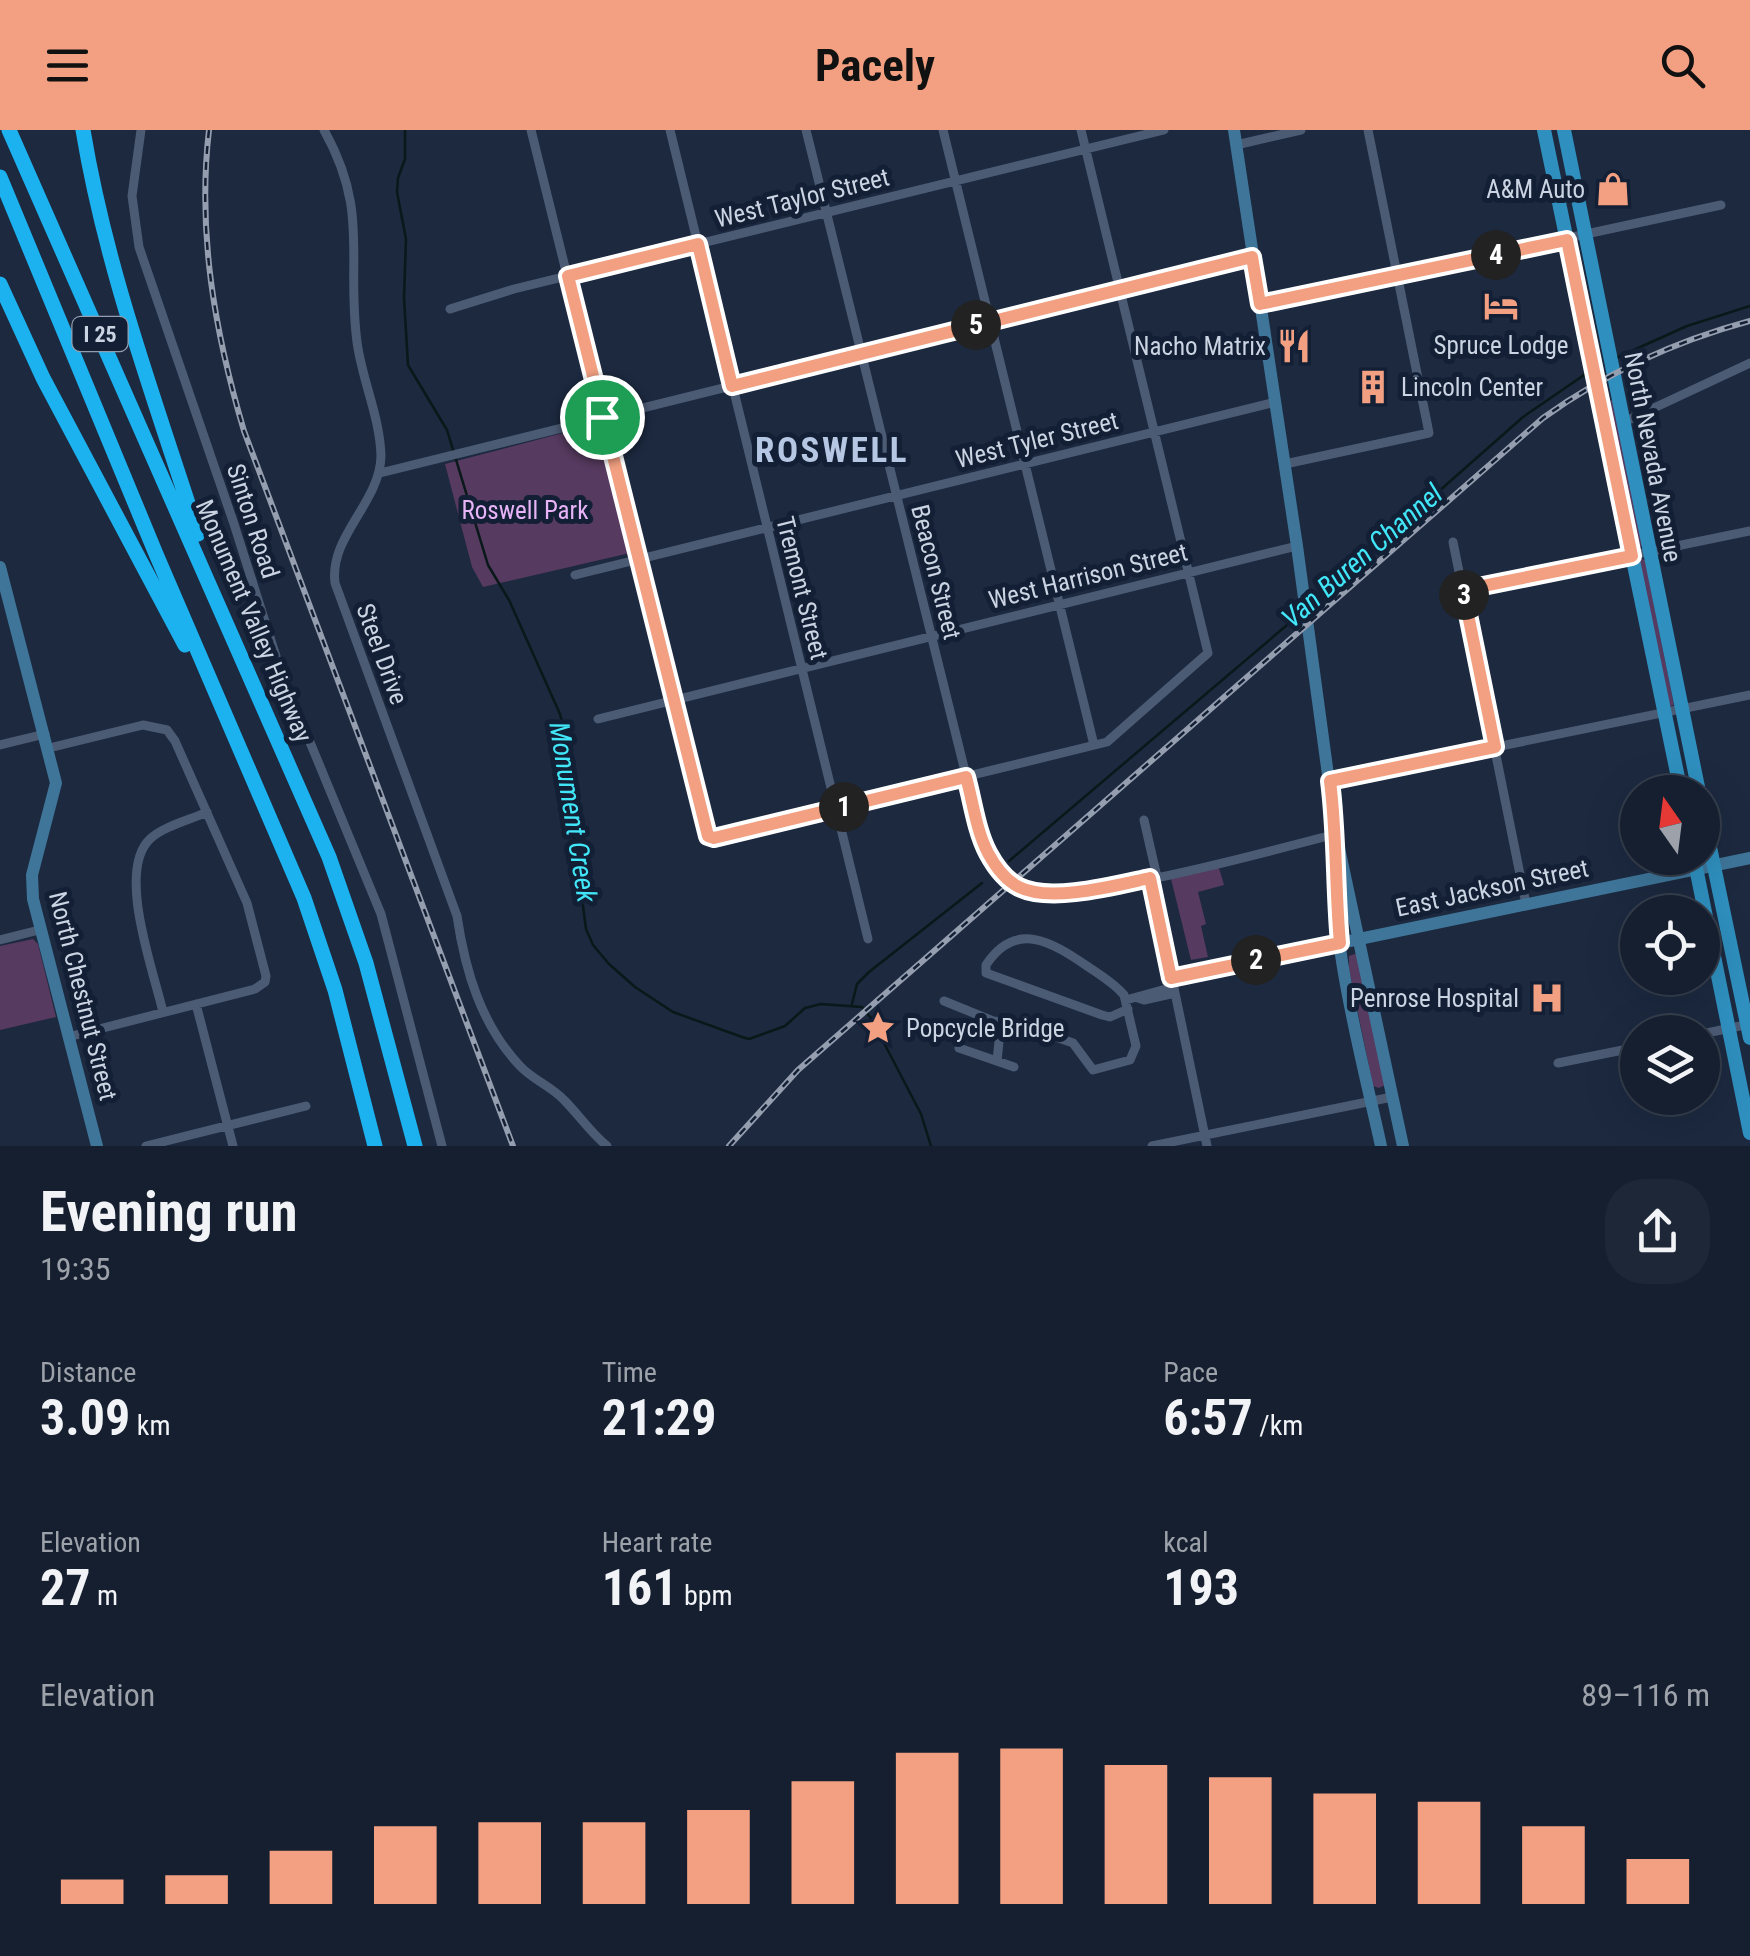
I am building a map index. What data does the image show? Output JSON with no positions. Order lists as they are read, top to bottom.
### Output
{
  "streets": {
    "highway": ["I 25", "Monument Valley Highway"],
    "main road": ["North Nevada Avenue", "East Jackson Street", "North Chestnut Street"],
    "street": [
      "West Taylor Street",
      "West Tyler Street",
      "Sinton Road",
      "Beacon Street",
      "West Harrison Street",
      "Tremont Street",
      "Steel Drive"
    ]
  },
  "crossings": [
    ["West Taylor Street", "Beacon Street"],
    ["West Taylor Street", "Tremont Street"],
    ["West Tyler Street", "Beacon Street"],
    ["West Tyler Street", "Tremont Street"],
    ["Beacon Street", "West Harrison Street"],
    ["West Harrison Street", "Tremont Street"]
  ],
  "districts": ["ROSWELL"],
  "water": ["Van Buren Channel", "Monument Creek"],
  "parks": ["Roswell Park"],
  "places": {
    "shop": ["A&M Auto"],
    "hotel": ["Spruce Lodge"],
    "restaurant": ["Nacho Matrix"],
    "building": ["Lincoln Center"],
    "hospital": ["Penrose Hospital"],
    "place": ["Popcycle Bridge"]
  },
  "north": "top",
  "page": {
    "header": "Pacely",
    "pins": [
      "4",
      "5",
      "3",
      "1",
      "2"
    ],
    "heading": ["Evening run", "19:35"],
    "stats": [
      ["Distance", "3.09 km"],
      ["Time", "21:29"],
      ["Pace", "6:57 /km"],
      ["Elevation", "27 m"],
      ["Heart rate", "161 bpm"],
      ["kcal", "193"]
    ],
    "chart": ["Elevation", "89–116 m"]
  }
}
